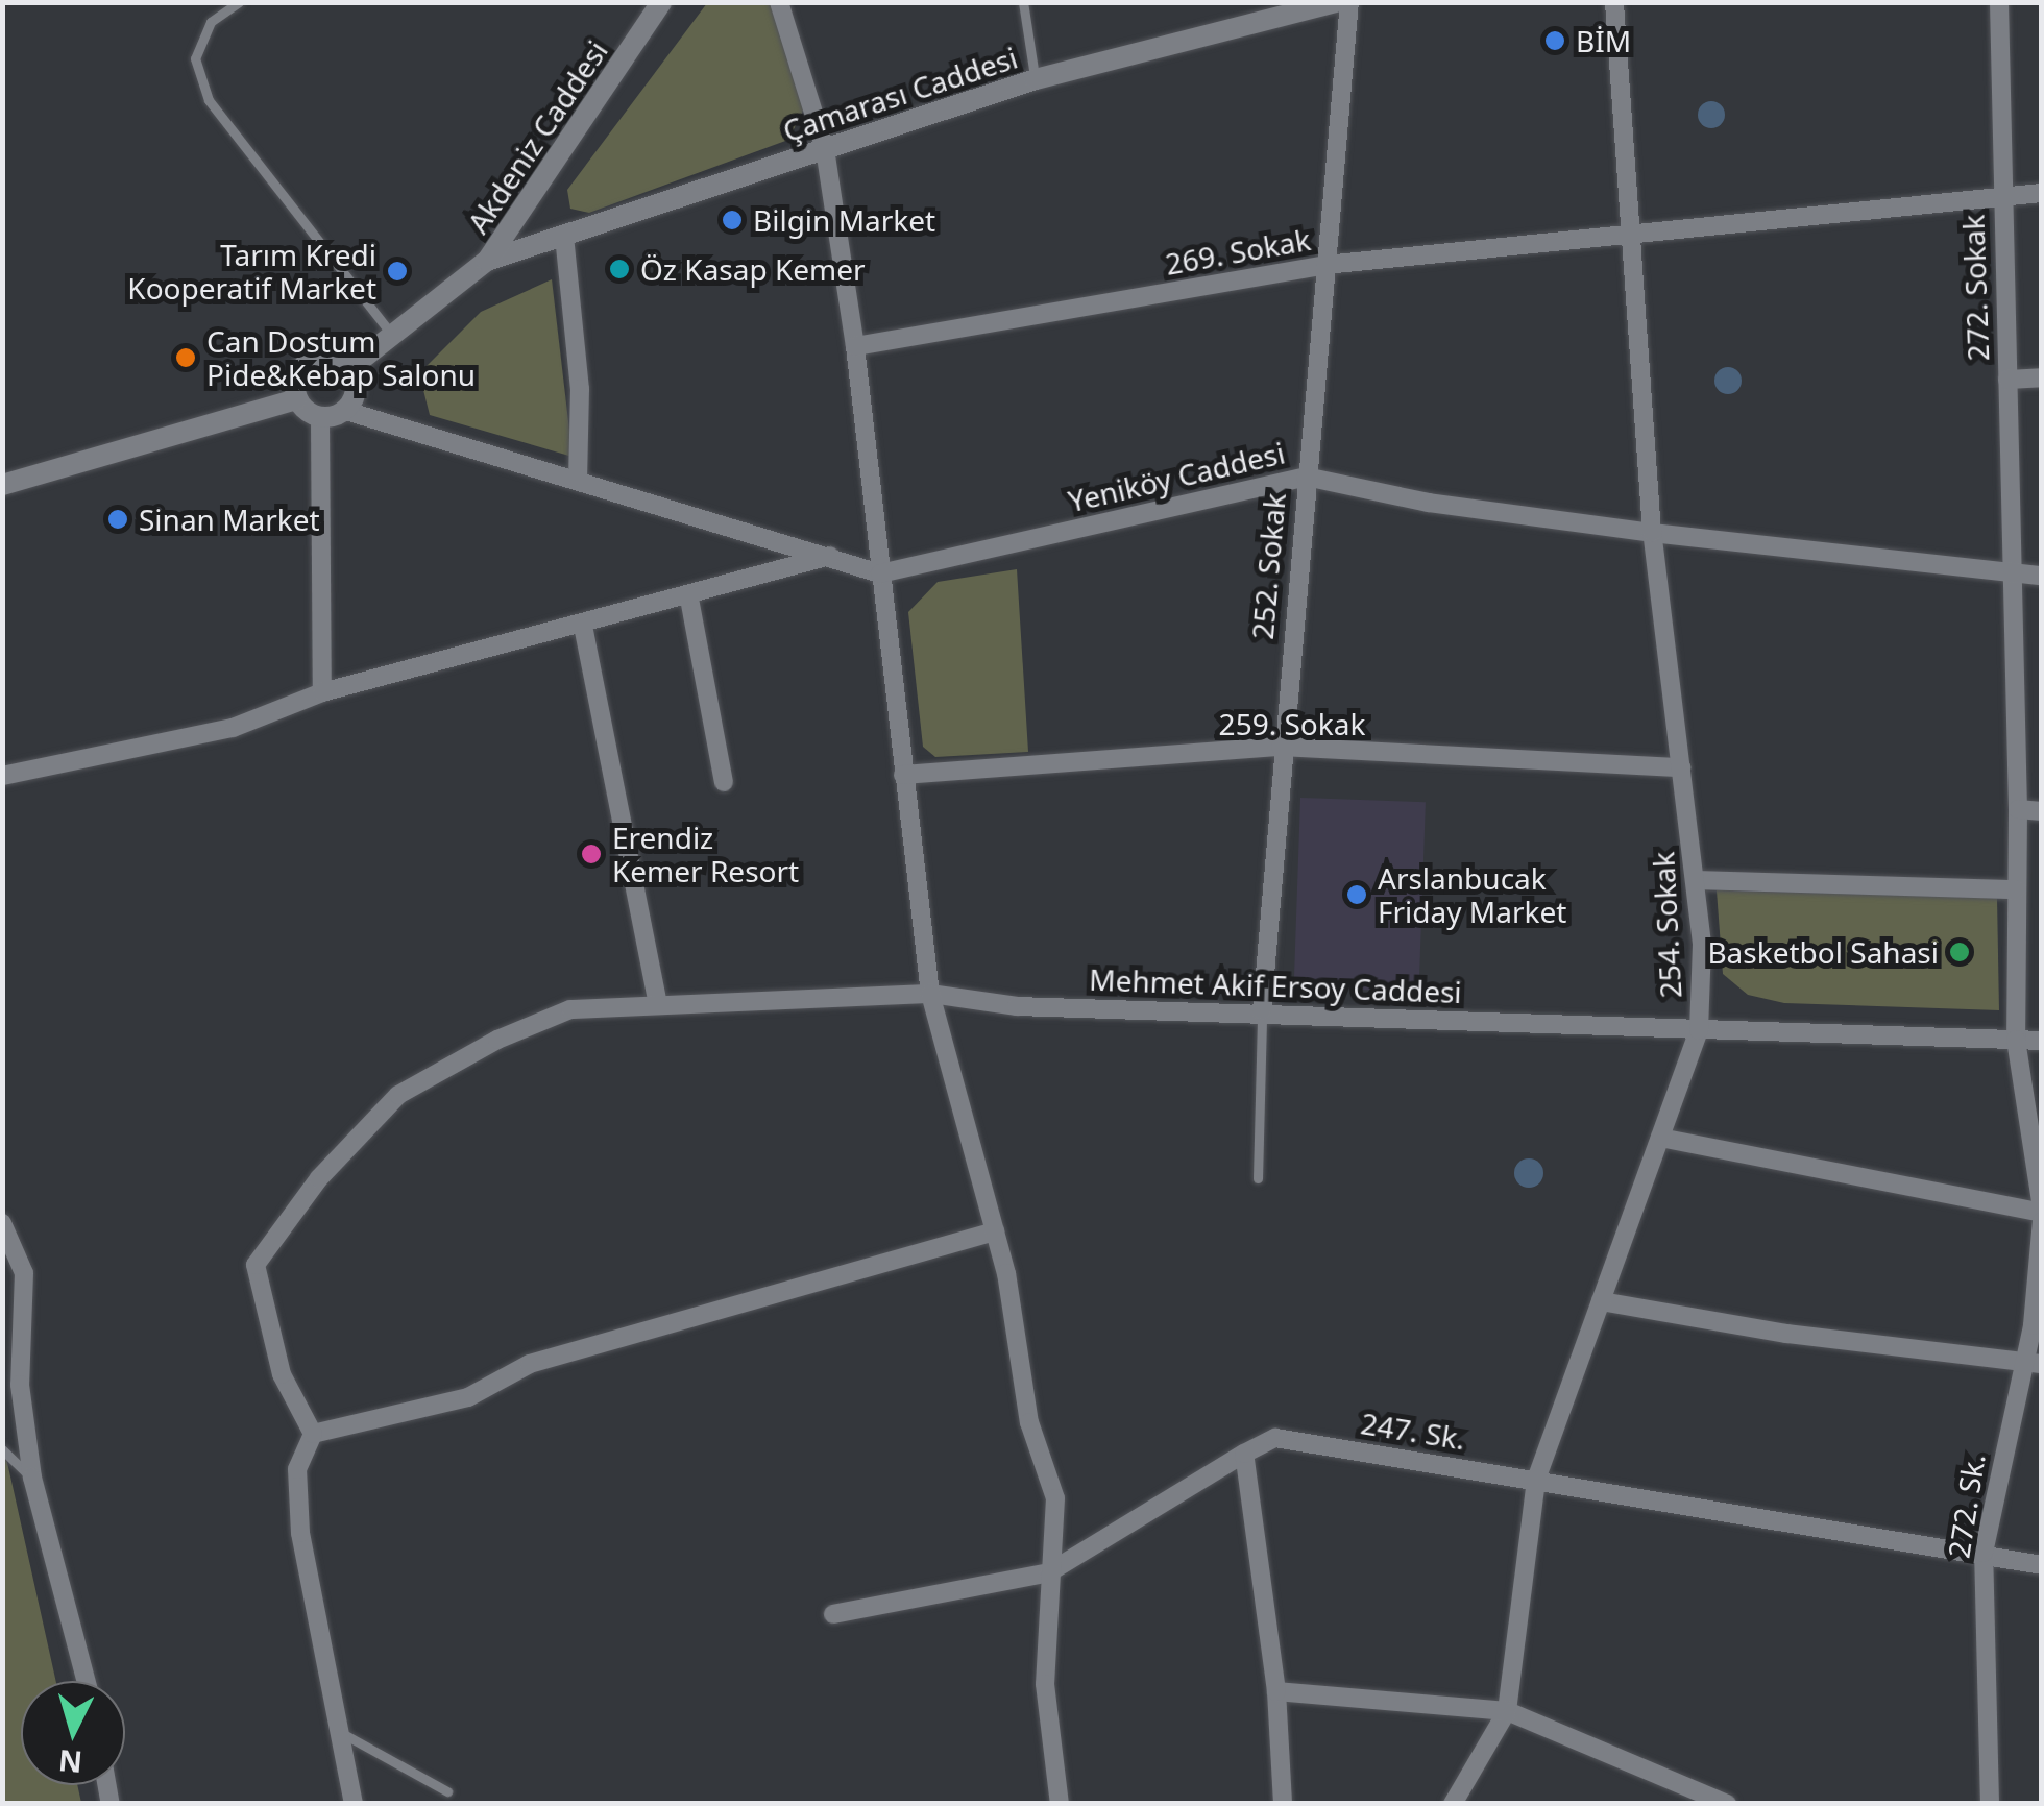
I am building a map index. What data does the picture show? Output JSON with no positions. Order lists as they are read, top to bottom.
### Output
{
  "streets": {
    "street": [
      "Çamarası Caddesi",
      "Akdeniz Caddesi",
      "269. Sokak",
      "272. Sokak",
      "Yeniköy Caddesi",
      "252. Sokak",
      "259. Sokak",
      "254. Sokak",
      "Mehmet Akif Ersoy Caddesi",
      "247. Sk.",
      "272. Sk."
    ]
  },
  "crossings": [
    ["Çamarası Caddesi", "Akdeniz Caddesi"],
    ["269. Sokak", "272. Sokak"],
    ["269. Sokak", "252. Sokak"],
    ["269. Sokak", "254. Sokak"],
    ["272. Sokak", "Yeniköy Caddesi"],
    ["272. Sokak", "Mehmet Akif Ersoy Caddesi"],
    ["Yeniköy Caddesi", "252. Sokak"],
    ["Yeniköy Caddesi", "254. Sokak"],
    ["252. Sokak", "259. Sokak"],
    ["252. Sokak", "Mehmet Akif Ersoy Caddesi"],
    ["259. Sokak", "254. Sokak"],
    ["254. Sokak", "Mehmet Akif Ersoy Caddesi"],
    ["254. Sokak", "247. Sk."],
    ["247. Sk.", "272. Sk."]
  ],
  "places": [
    "BİM",
    "Bilgin Market",
    "Öz Kasap Kemer",
    "Tarım Kredi Kooperatif Market",
    "Can Dostum Pide&Kebap Salonu",
    "Sinan Market",
    "Erendiz Kemer Resort",
    "Arslanbucak Friday Market",
    "Basketbol Sahasi"
  ],
  "north": "bottom"
}
